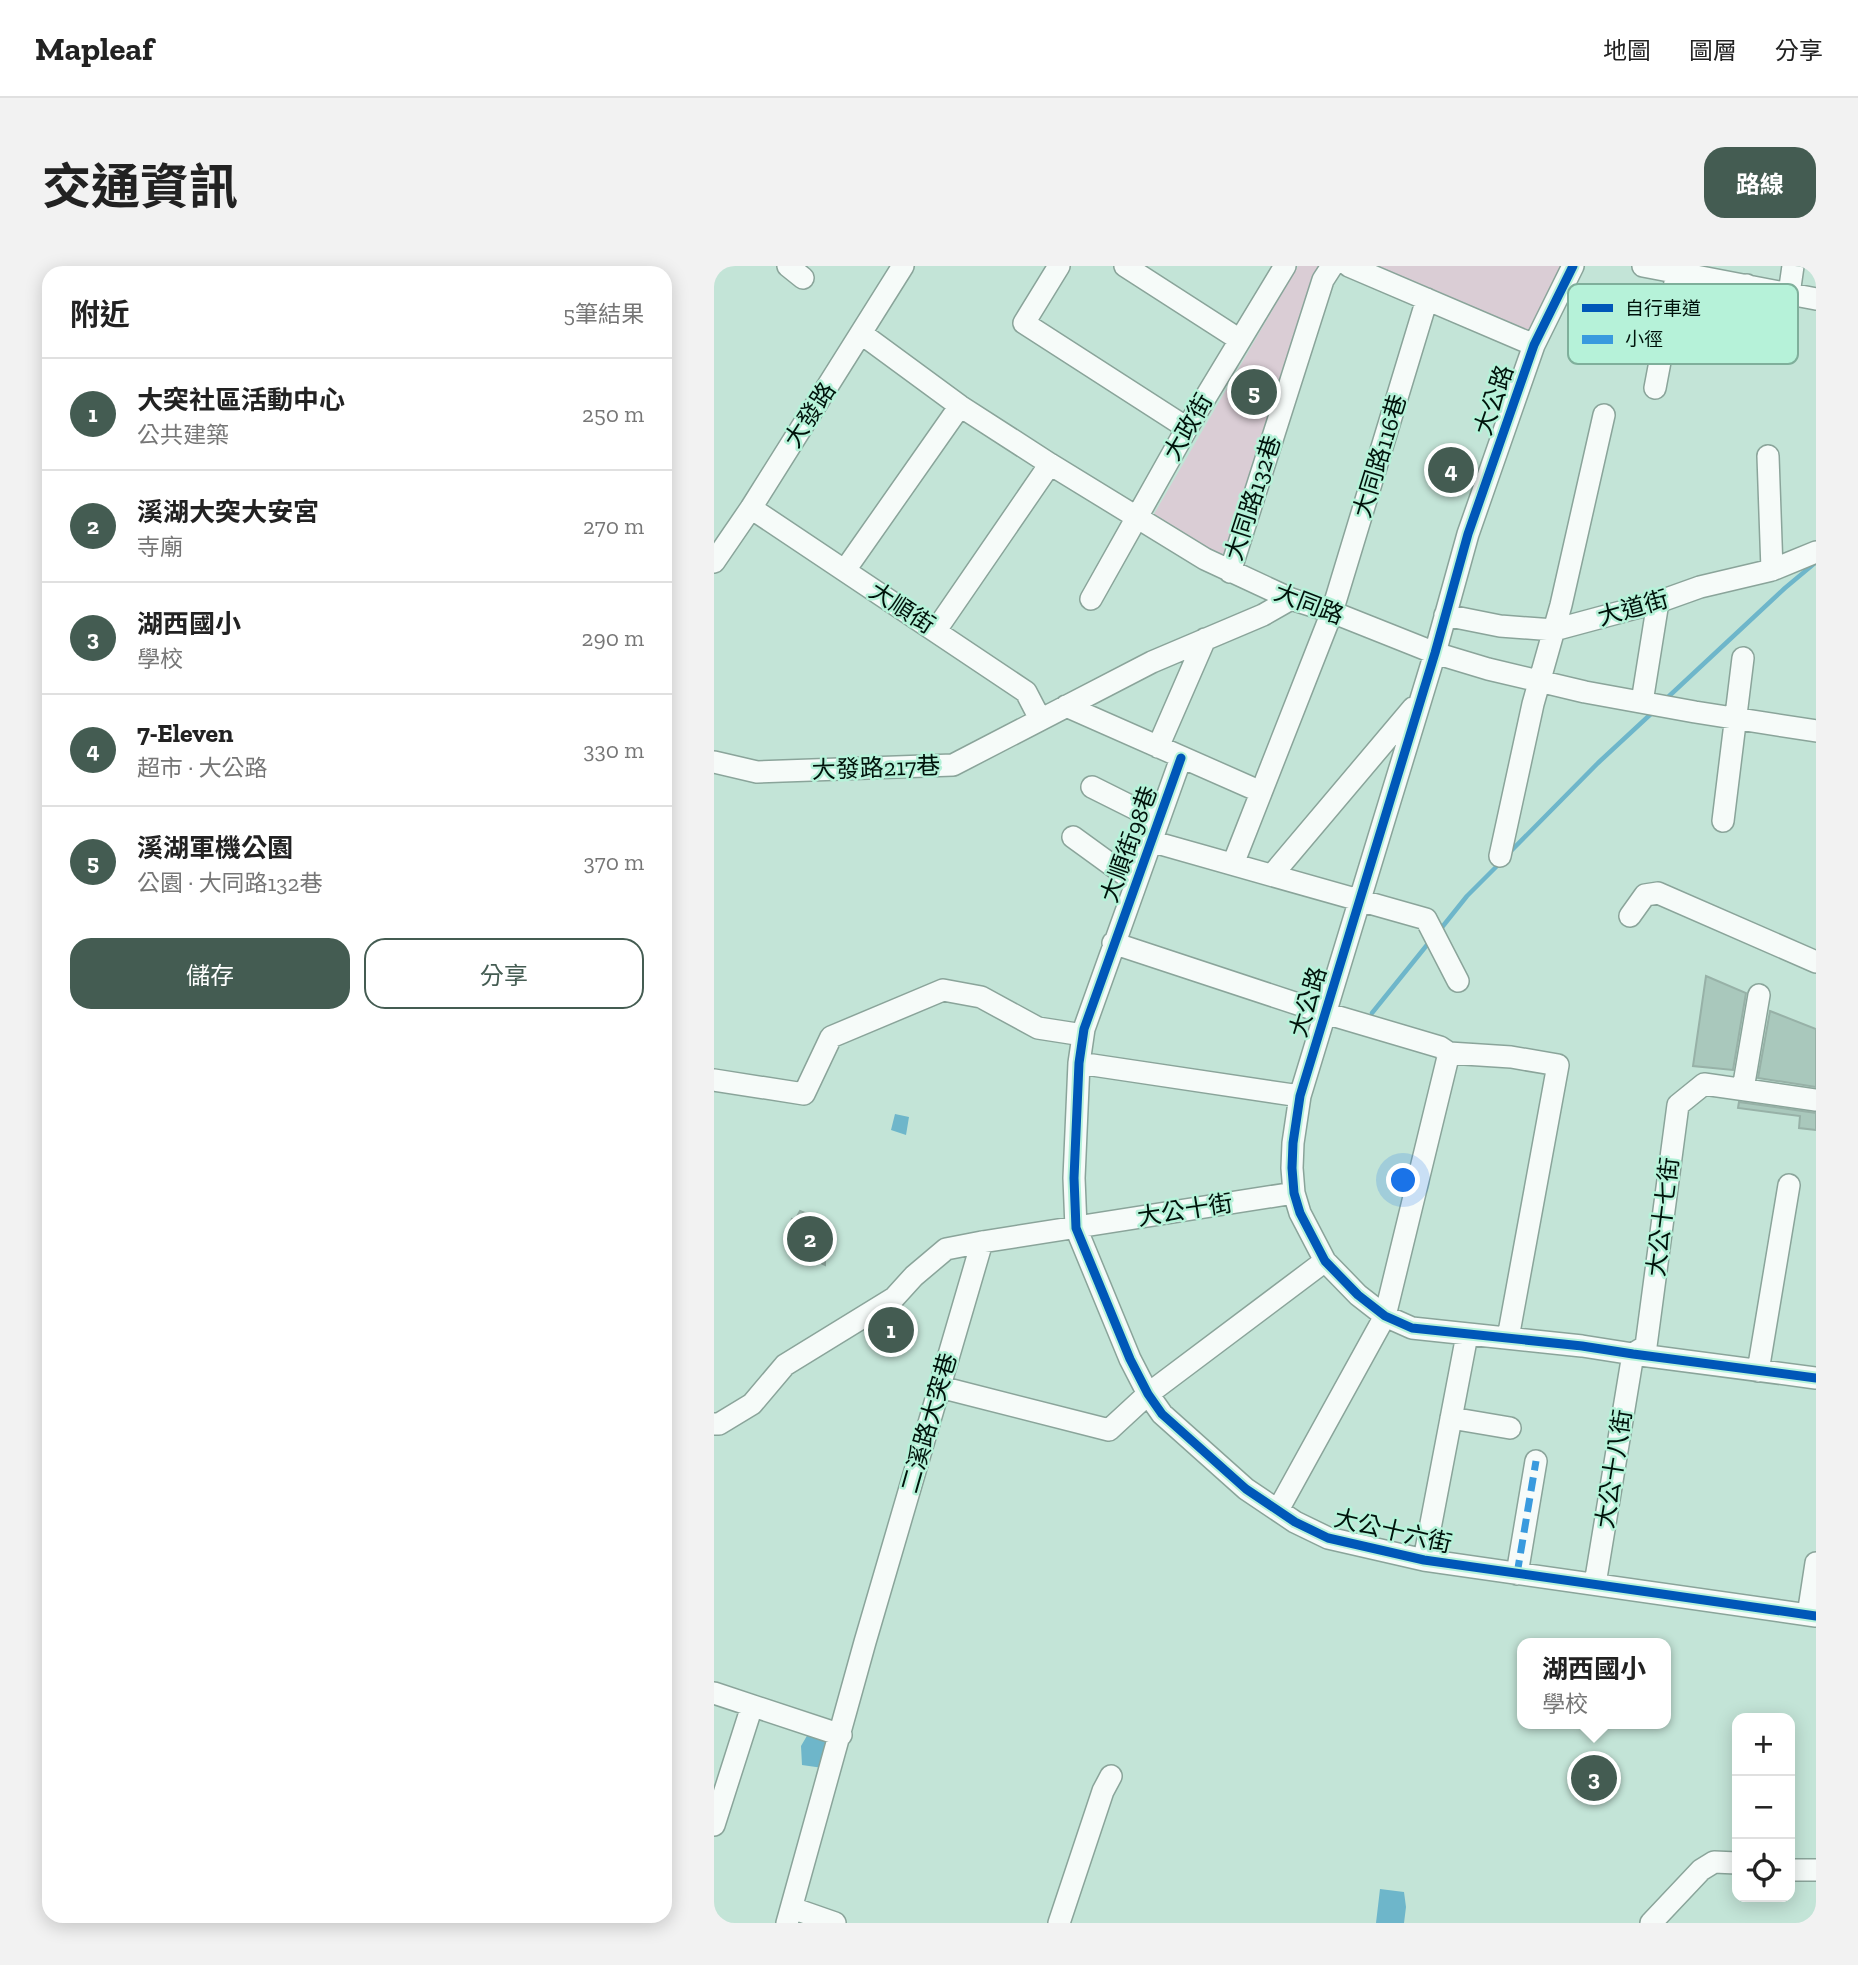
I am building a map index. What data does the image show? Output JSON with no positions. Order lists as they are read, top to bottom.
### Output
{
  "streets": {
    "street": [
      "大公路",
      "大發路",
      "大政街",
      "大同路116巷",
      "大同路132巷",
      "大同路",
      "大順街",
      "大道街",
      "大發路217巷",
      "大順街98巷",
      "大公十街",
      "大公十七街",
      "二溪路大突巷",
      "大公十八街",
      "大公十六街"
    ]
  },
  "crossings": [
    ["大公路", "大同路"],
    ["大公路", "大道街"],
    ["大公路", "大公十街"],
    ["大公路", "大公十七街"],
    ["大公路", "大公十八街"],
    ["大公路", "大公十六街"],
    ["大發路", "大同路"],
    ["大發路", "大順街"],
    ["大政街", "大同路"],
    ["大同路116巷", "大同路"],
    ["大同路132巷", "大同路"],
    ["大順街", "大發路217巷"],
    ["大公十街", "二溪路大突巷"],
    ["大公十街", "大公十六街"],
    ["大公十七街", "大公十八街"],
    ["大公十八街", "大公十六街"]
  ],
  "legend": ["自行車道", "小徑"],
  "page": {
    "header": "Mapleaf",
    "nav": ["地圖", "圖層", "分享"],
    "title": "交通資訊",
    "buttons": [
      "路線",
      ["儲存", "分享"]
    ],
    "heading": ["附近", "5筆結果"],
    "list": [
      {
        "mark": "1",
        "name": "大突社區活動中心",
        "note": "公共建築",
        "value": "250 m"
      },
      {
        "mark": "2",
        "name": "溪湖大突大安宮",
        "note": "寺廟",
        "value": "270 m"
      },
      {
        "mark": "3",
        "name": "湖西國小",
        "note": "學校",
        "value": "290 m"
      },
      {
        "mark": "4",
        "name": "7-Eleven",
        "note": "超市 · 大公路",
        "value": "330 m"
      },
      {
        "mark": "5",
        "name": "溪湖軍機公園",
        "note": "公園 · 大同路132巷",
        "value": "370 m"
      }
    ],
    "pins": [
      "5",
      "4",
      "2",
      "1",
      "3"
    ],
    "popup": ["湖西國小", "學校"],
    "map_buttons": ["+", "−"]
  }
}
